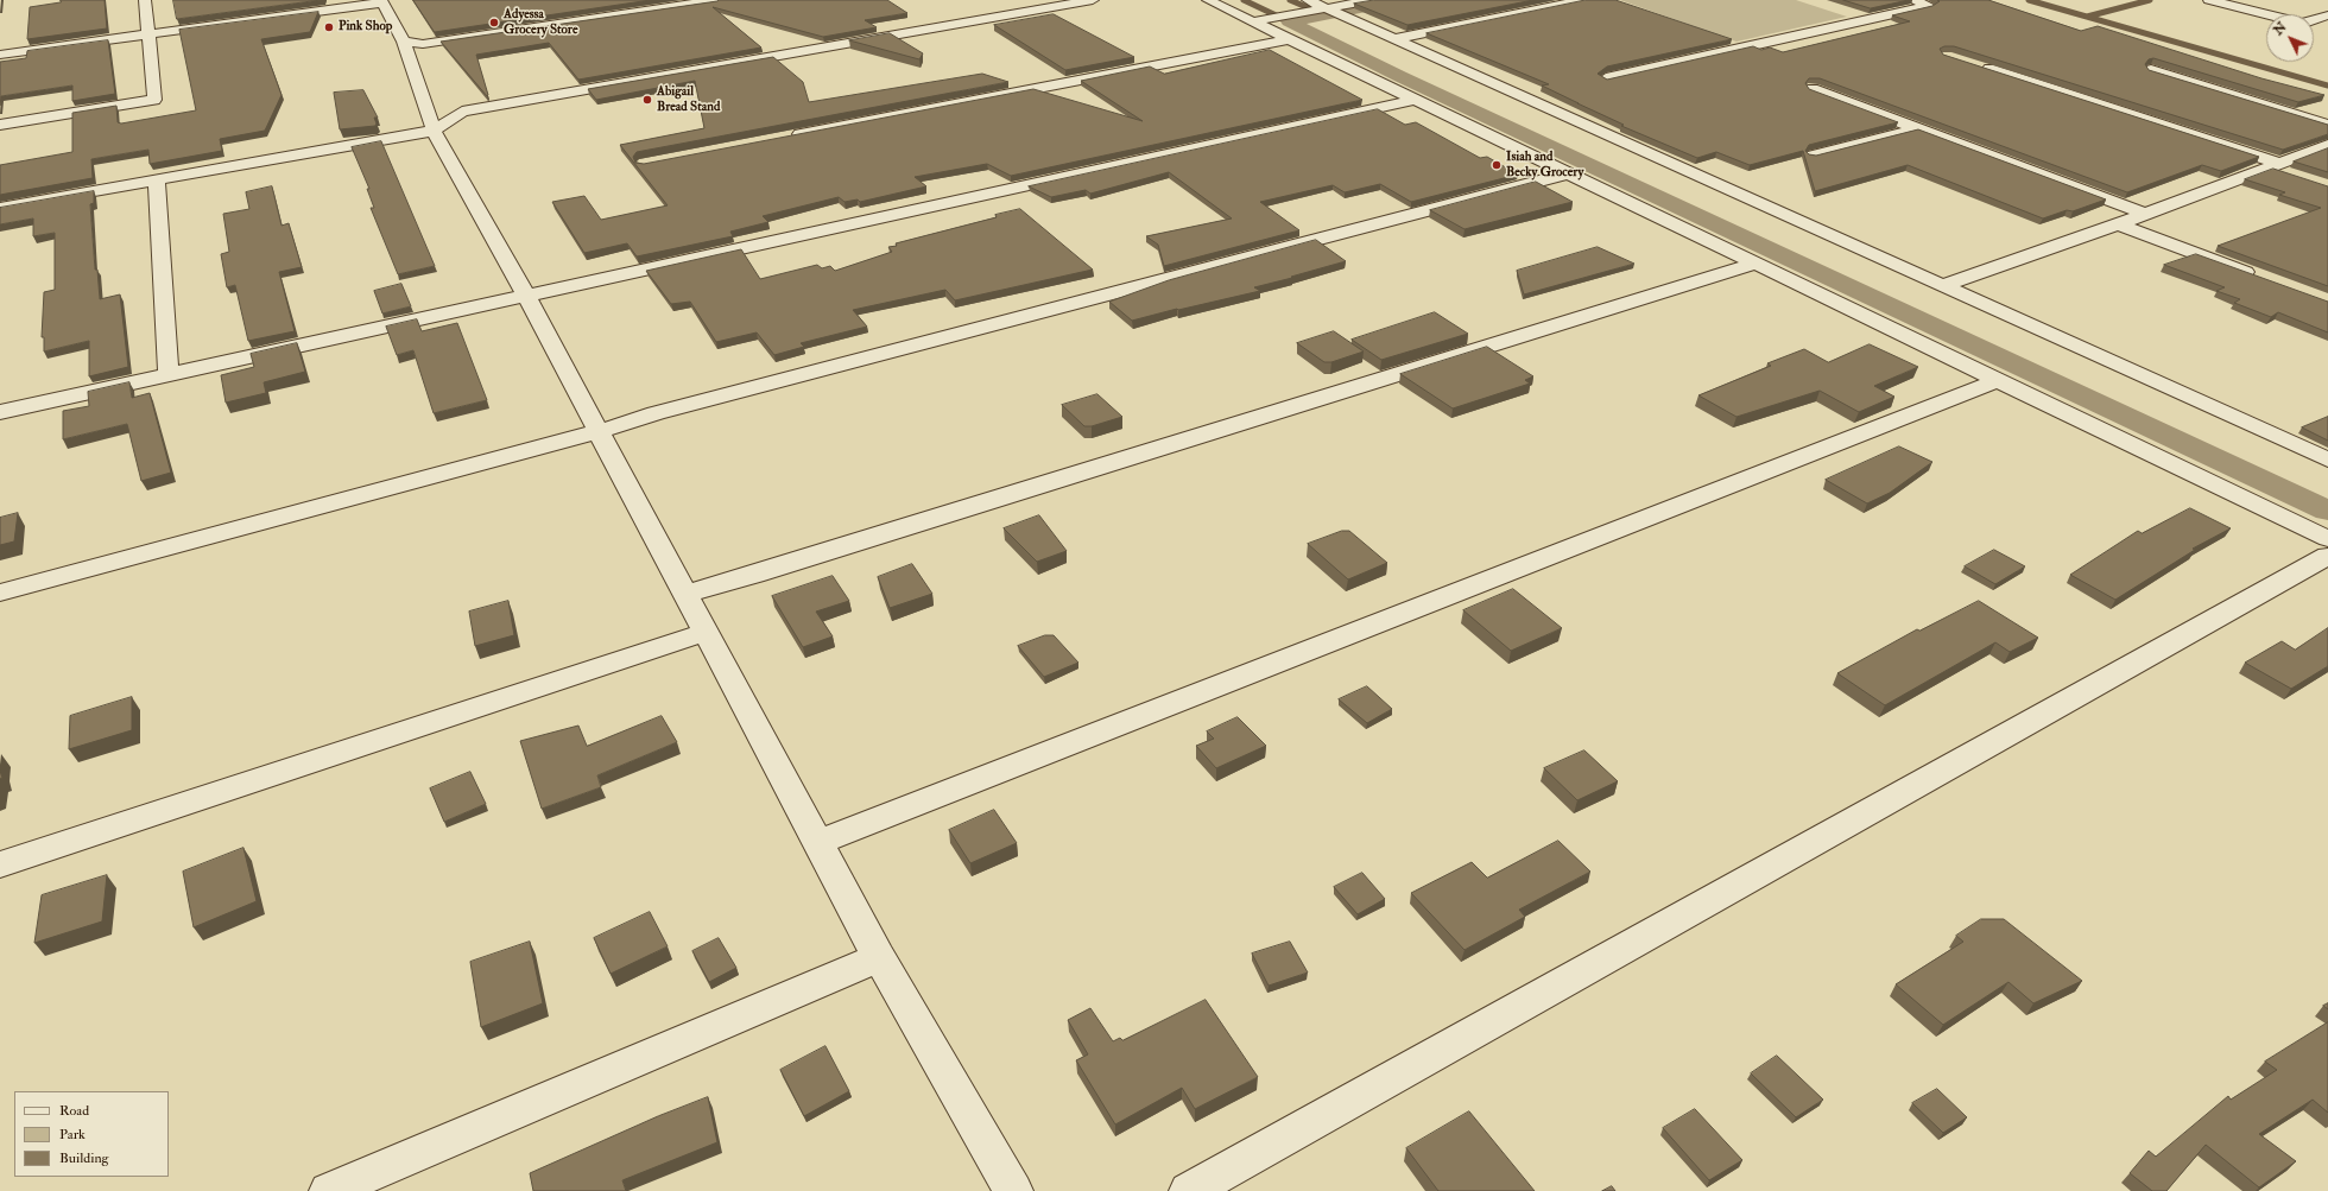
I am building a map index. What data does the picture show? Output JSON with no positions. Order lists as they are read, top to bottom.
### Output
{
  "places": [
    "Adyessa Grocery Store",
    "Pink Shop",
    "Abigail Bread Stand",
    "Isiah and Becky Grocery"
  ],
  "legend": ["Road", "Park", "Building"],
  "north": "top left"
}
